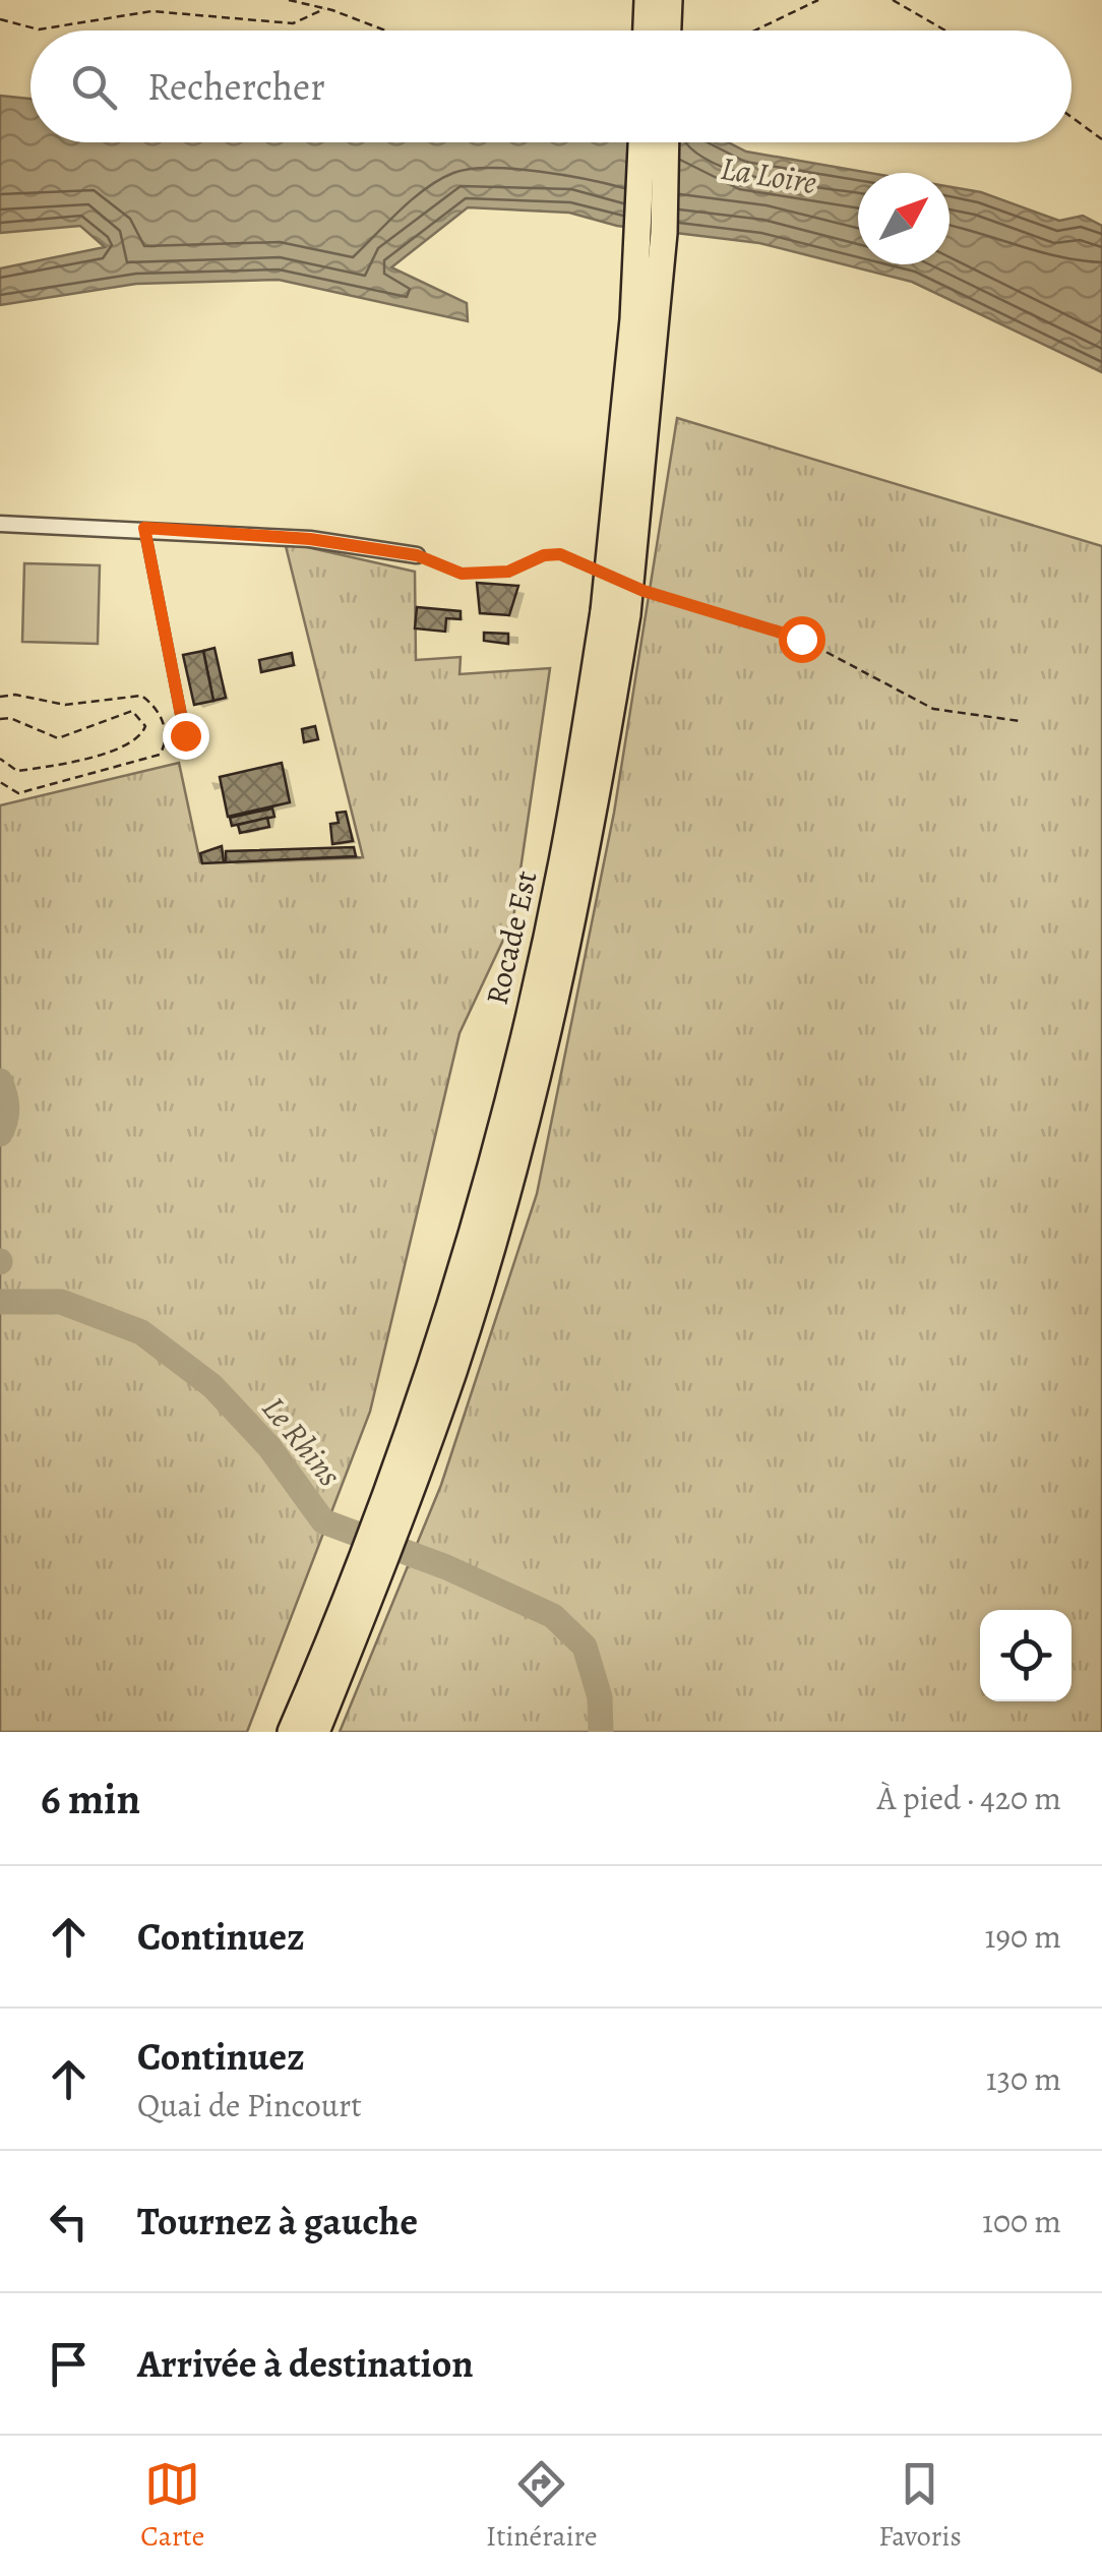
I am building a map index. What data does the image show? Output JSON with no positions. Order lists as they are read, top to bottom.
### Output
{
  "streets": {
    "highway": ["Rocade Est"]
  },
  "water": ["La Loire", "Le Rhins"],
  "north": "top right",
  "page": {
    "search": "Rechercher",
    "heading": ["6 min", "À pied · 420 m"],
    "list": [
      ["Continuez", "190 m"],
      ["Continuez", "Quai de Pincourt", "130 m"],
      ["Tournez à gauche", "100 m"],
      "Arrivée à destination"
    ],
    "nav": ["Carte", "Itinéraire", "Favoris"]
  }
}
